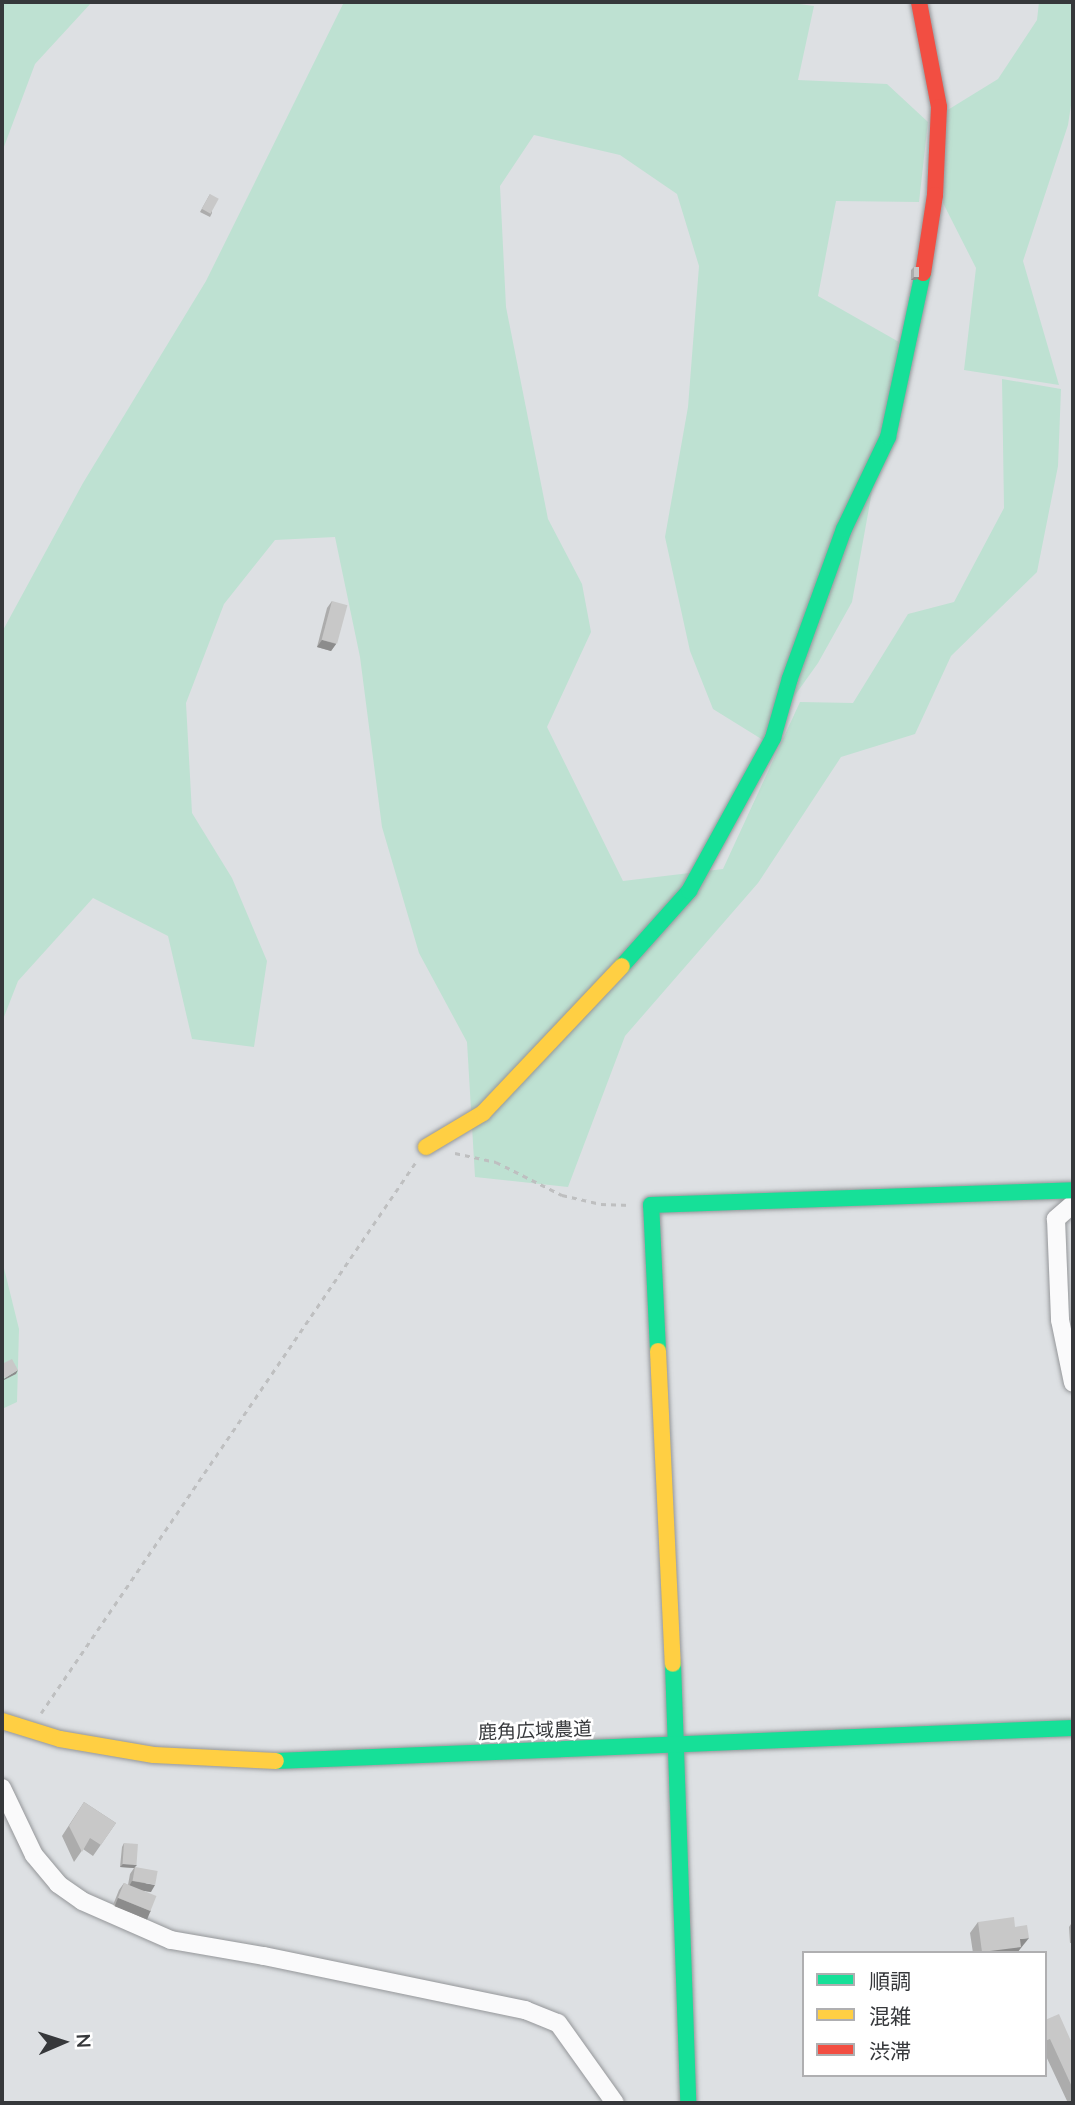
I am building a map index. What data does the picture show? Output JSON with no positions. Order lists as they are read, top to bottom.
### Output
{
  "streets": {
    "street": ["鹿角広域農道"]
  },
  "legend": ["順調", "混雑", "渋滞"],
  "north": "right"
}
